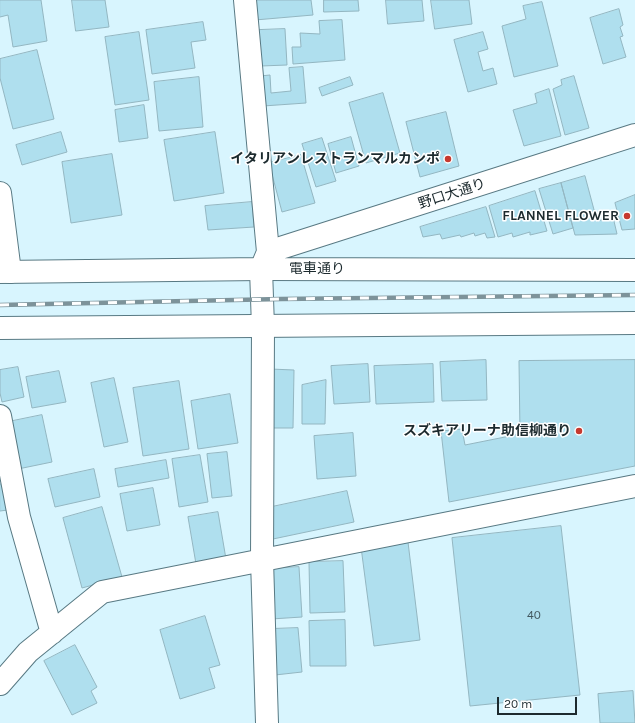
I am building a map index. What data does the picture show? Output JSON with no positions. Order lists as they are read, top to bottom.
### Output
{
  "streets": {
    "street": ["野口大通り", "電車通り"]
  },
  "crossings": [
    ["野口大通り", "電車通り"]
  ],
  "places": ["イタリアンレストランマルカンポ", "FLANNEL FLOWER", "スズキアリーナ助信柳通り"],
  "house_numbers": ["40"],
  "scale_bar": "20 m"
}
